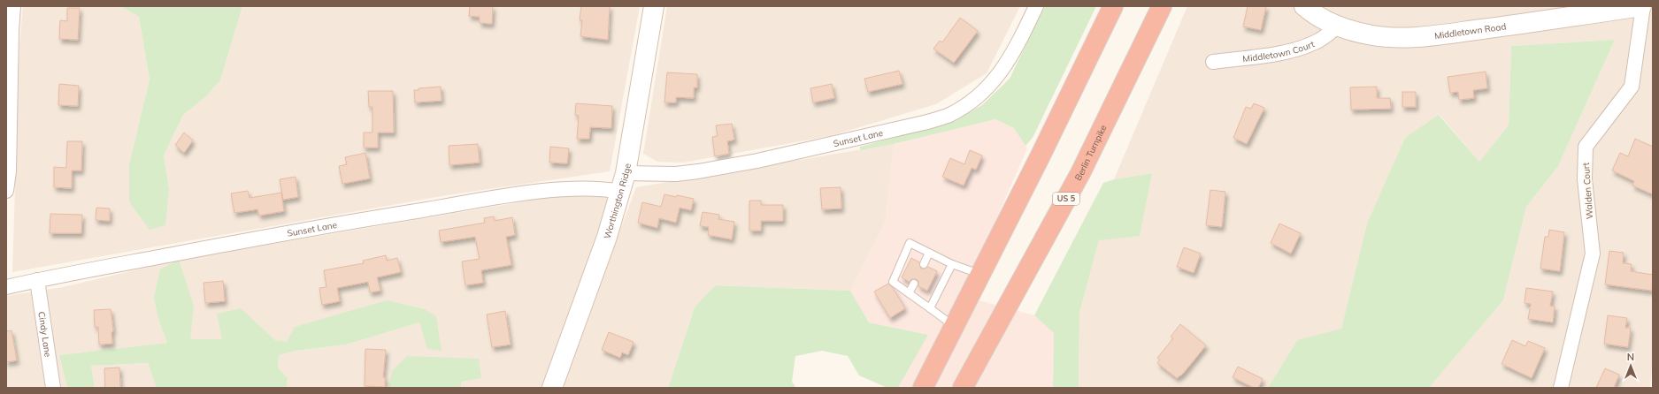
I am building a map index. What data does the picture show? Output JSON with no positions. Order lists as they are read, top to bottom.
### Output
{
  "streets": {
    "highway": ["Berlin Turnpike", "US 5"],
    "street": [
      "Middletown Road",
      "Middletown Court",
      "Sunset Lane",
      "Walden Court",
      "Worthington Ridge",
      "Cindy Lane"
    ]
  },
  "crossings": [
    ["Middletown Road", "Middletown Court"],
    ["Middletown Road", "Walden Court"],
    ["Sunset Lane", "Worthington Ridge"],
    ["Sunset Lane", "Cindy Lane"]
  ],
  "north": "top"
}
